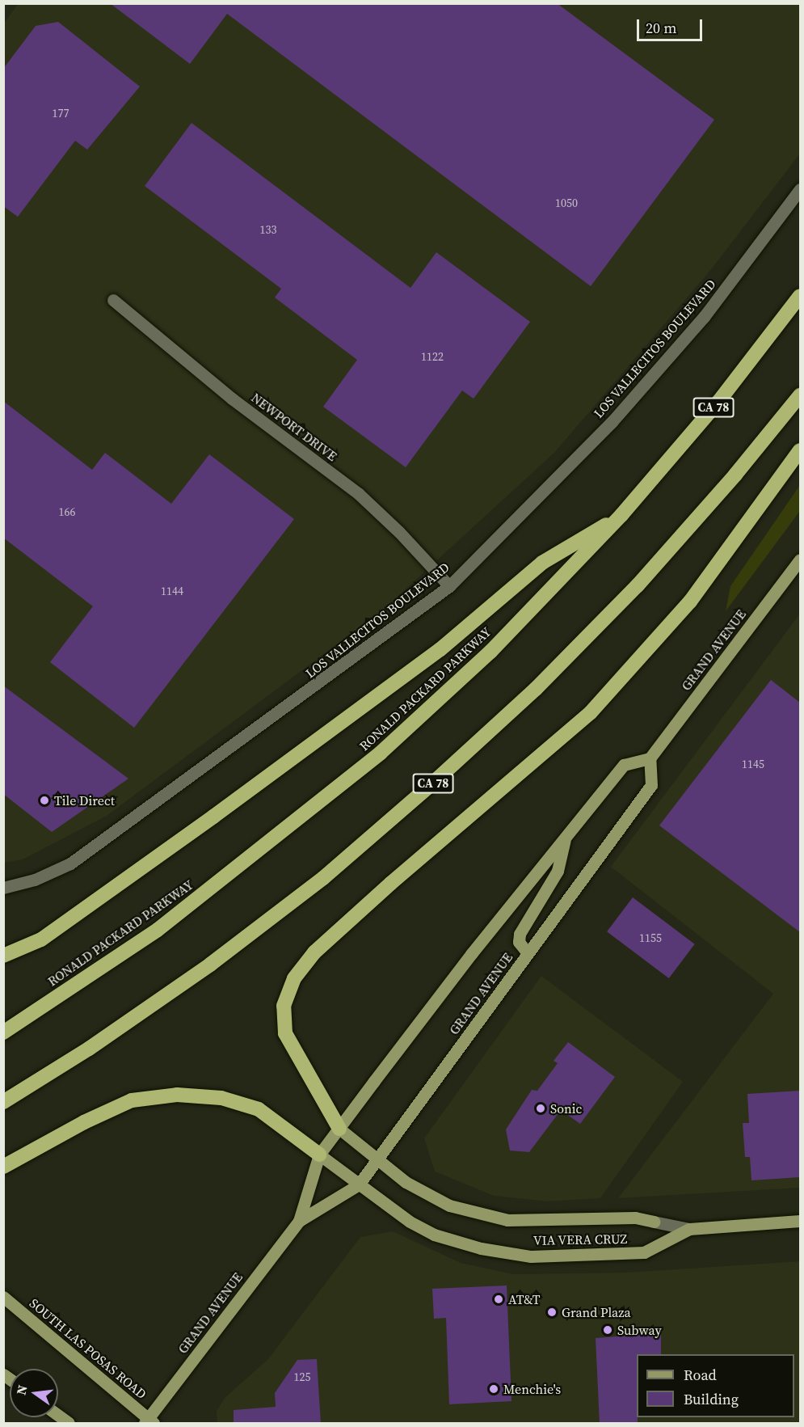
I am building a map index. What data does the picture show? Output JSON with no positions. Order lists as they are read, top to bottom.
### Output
{
  "streets": {
    "highway": ["CA 78", "RONALD PACKARD PARKWAY"],
    "main road": ["GRAND AVENUE", "VIA VERA CRUZ", "SOUTH LAS POSAS ROAD"],
    "street": ["LOS VALLECITOS BOULEVARD", "NEWPORT DRIVE"]
  },
  "crossings": [
    ["LOS VALLECITOS BOULEVARD", "NEWPORT DRIVE"],
    ["GRAND AVENUE", "VIA VERA CRUZ"],
    ["GRAND AVENUE", "SOUTH LAS POSAS ROAD"]
  ],
  "places": [
    "Tile Direct",
    "Sonic",
    "AT&T",
    "Grand Plaza",
    "Subway",
    "Menchie's"
  ],
  "house_numbers": [
    "177",
    "1050",
    "133",
    "1122",
    "166",
    "1144",
    "1145",
    "1155",
    "125"
  ],
  "legend": ["Road", "Building"],
  "scale_bar": "20 m",
  "north": "left"
}
